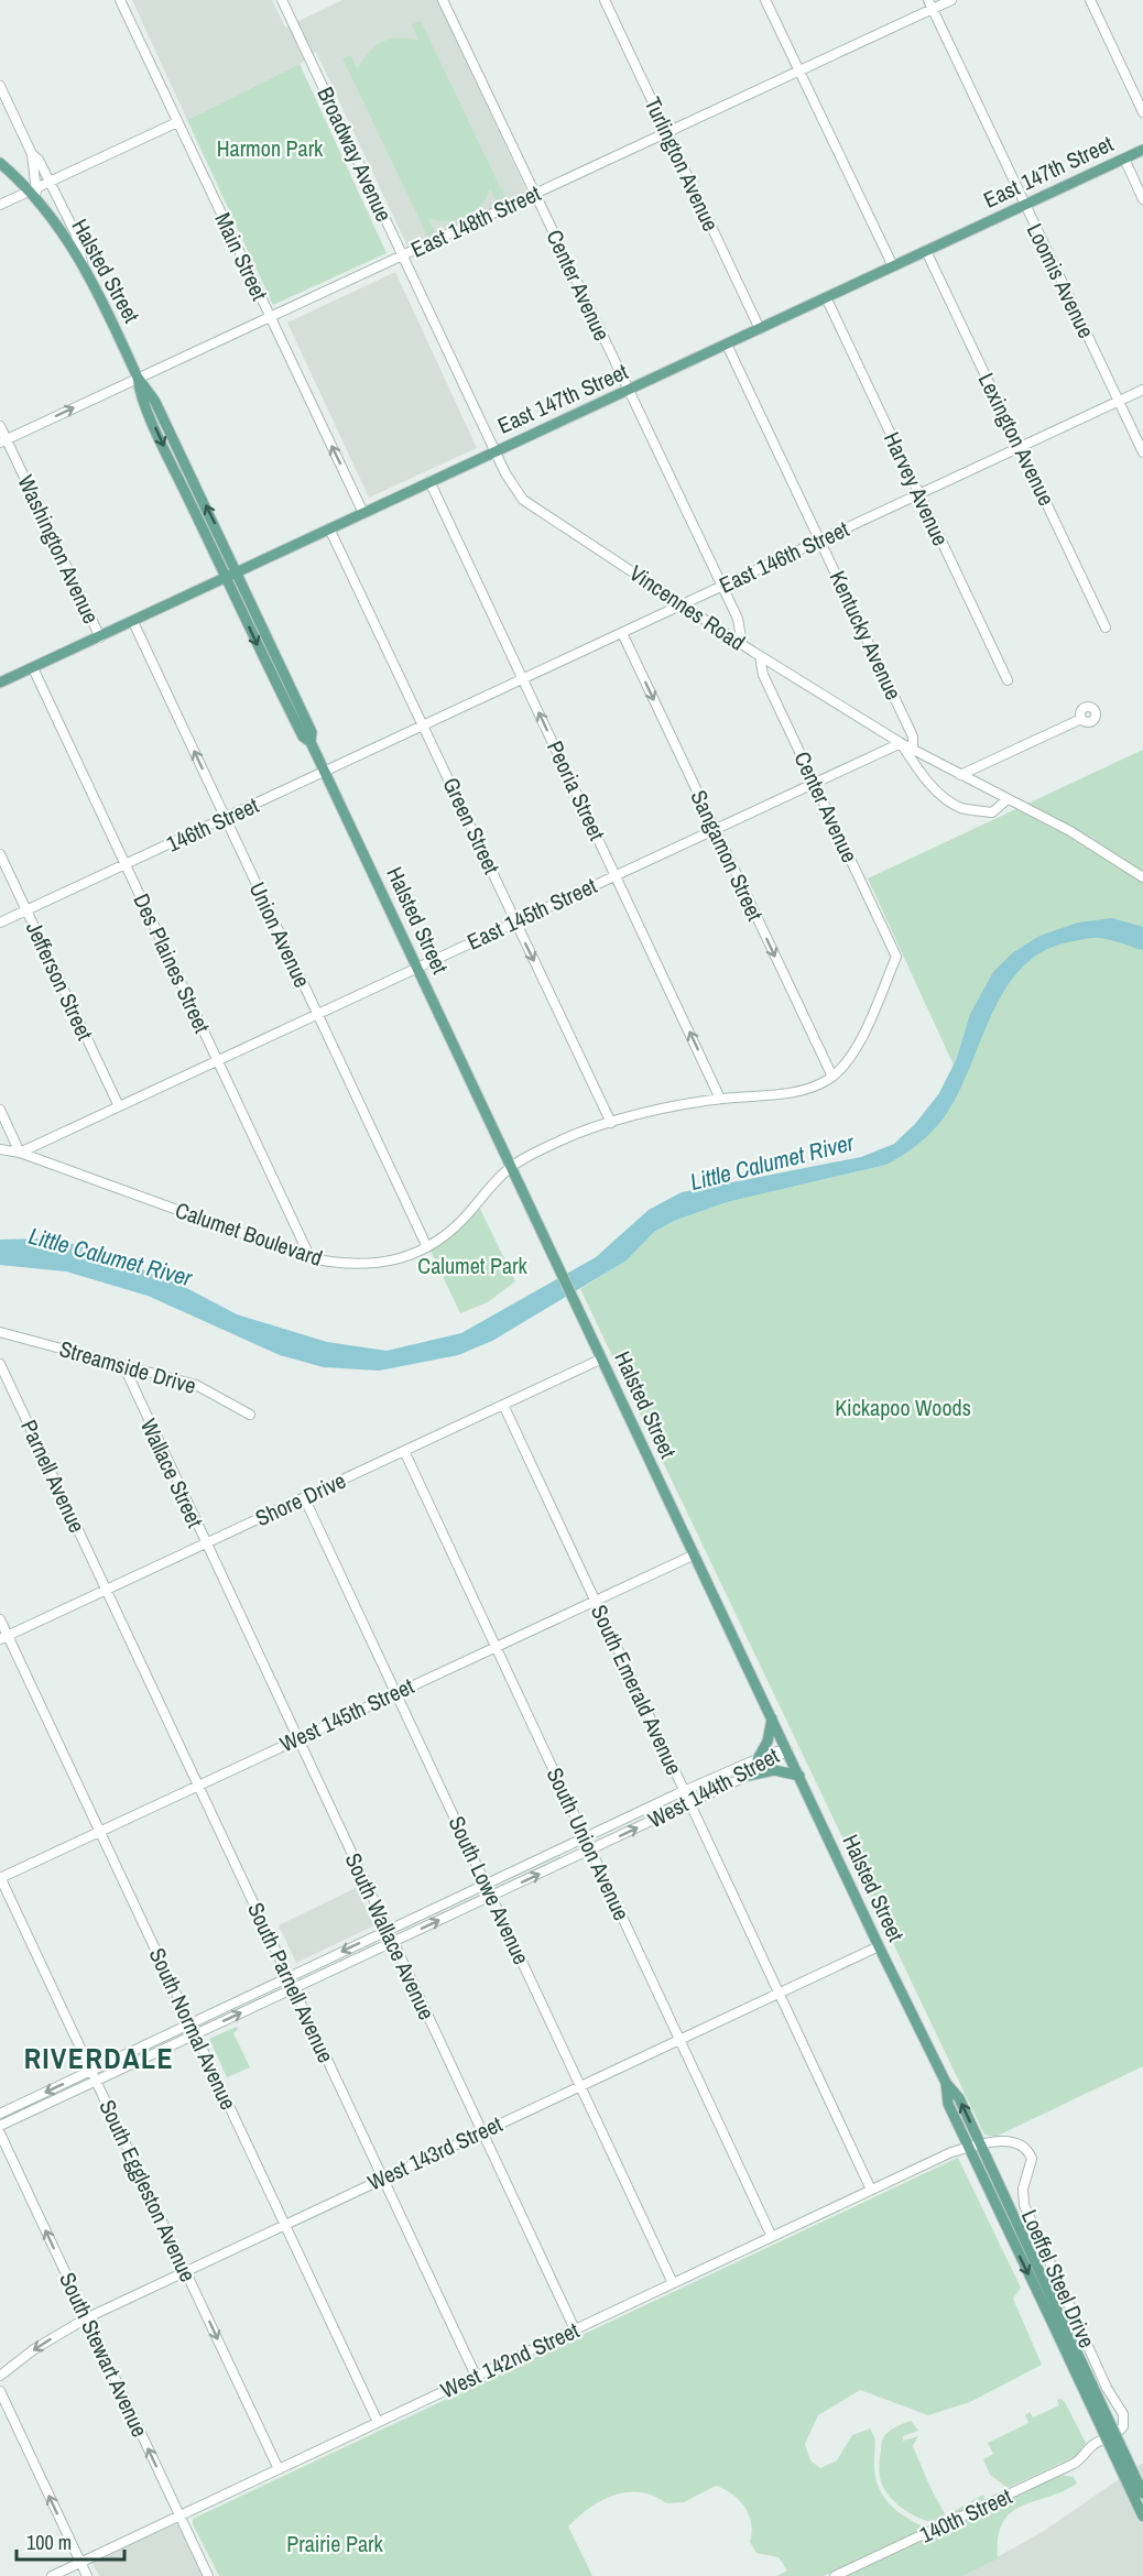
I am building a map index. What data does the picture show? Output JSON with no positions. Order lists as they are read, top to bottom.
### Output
{
  "streets": {
    "main road": ["East 147th Street", "Halsted Street"],
    "street": [
      "Broadway Avenue",
      "Turlington Avenue",
      "East 148th Street",
      "Main Street",
      "Loomis Avenue",
      "Center Avenue",
      "Lexington Avenue",
      "Harvey Avenue",
      "Washington Avenue",
      "East 146th Street",
      "Vincennes Road",
      "Kentucky Avenue",
      "Peoria Street",
      "146th Street",
      "Green Street",
      "Sangamon Street",
      "East 145th Street",
      "Union Avenue",
      "Des Plaines Street",
      "Jefferson Street",
      "Calumet Boulevard",
      "Streamside Drive",
      "Wallace Street",
      "Parnell Avenue",
      "Shore Drive",
      "South Emerald Avenue",
      "West 145th Street",
      "West 144th Street",
      "South Union Avenue",
      "South Lowe Avenue",
      "South Wallace Avenue",
      "South Parnell Avenue",
      "South Normal Avenue",
      "West 143rd Street",
      "South Eggleston Avenue",
      "Loeffel Steel Drive",
      "South Stewart Avenue",
      "West 142nd Street",
      "140th Street"
    ]
  },
  "crossings": [
    ["Broadway Avenue", "East 147th Street"],
    ["Broadway Avenue", "East 148th Street"],
    ["Broadway Avenue", "Vincennes Road"],
    ["Turlington Avenue", "East 147th Street"],
    ["Turlington Avenue", "East 148th Street"],
    ["East 147th Street", "Main Street"],
    ["East 147th Street", "Halsted Street"],
    ["East 147th Street", "Loomis Avenue"],
    ["East 147th Street", "Center Avenue"],
    ["East 147th Street", "Lexington Avenue"],
    ["East 147th Street", "Harvey Avenue"],
    ["East 147th Street", "Washington Avenue"],
    ["East 147th Street", "Vincennes Road"],
    ["East 147th Street", "Kentucky Avenue"],
    ["East 147th Street", "Peoria Street"],
    ["East 147th Street", "Green Street"],
    ["East 147th Street", "Union Avenue"],
    ["East 147th Street", "Des Plaines Street"],
    ["East 148th Street", "Main Street"],
    ["East 148th Street", "Halsted Street"],
    ["East 148th Street", "Loomis Avenue"],
    ["East 148th Street", "Center Avenue"],
    ["East 148th Street", "Washington Avenue"],
    ["Halsted Street", "146th Street"],
    ["Halsted Street", "East 145th Street"],
    ["Halsted Street", "Calumet Boulevard"],
    ["Halsted Street", "Shore Drive"],
    ["Halsted Street", "West 145th Street"],
    ["Halsted Street", "West 144th Street"],
    ["Halsted Street", "West 143rd Street"],
    ["Halsted Street", "Loeffel Steel Drive"],
    ["Halsted Street", "West 142nd Street"],
    ["Loomis Avenue", "East 146th Street"],
    ["Center Avenue", "East 146th Street"],
    ["Center Avenue", "Vincennes Road"],
    ["Center Avenue", "East 145th Street"],
    ["Center Avenue", "Calumet Boulevard"],
    ["Lexington Avenue", "East 146th Street"],
    ["Harvey Avenue", "East 146th Street"],
    ["East 146th Street", "Vincennes Road"],
    ["East 146th Street", "Kentucky Avenue"],
    ["East 146th Street", "Peoria Street"],
    ["East 146th Street", "146th Street"],
    ["East 146th Street", "Green Street"],
    ["East 146th Street", "Sangamon Street"],
    ["Vincennes Road", "Kentucky Avenue"],
    ["Vincennes Road", "East 145th Street"],
    ["Peoria Street", "East 145th Street"],
    ["Peoria Street", "Calumet Boulevard"],
    ["146th Street", "Green Street"],
    ["146th Street", "Union Avenue"],
    ["146th Street", "Des Plaines Street"],
    ["146th Street", "Jefferson Street"],
    ["Green Street", "East 145th Street"],
    ["Green Street", "Calumet Boulevard"],
    ["Sangamon Street", "East 145th Street"],
    ["Sangamon Street", "Calumet Boulevard"],
    ["East 145th Street", "Union Avenue"],
    ["East 145th Street", "Des Plaines Street"],
    ["East 145th Street", "Jefferson Street"],
    ["East 145th Street", "Calumet Boulevard"],
    ["Union Avenue", "Calumet Boulevard"],
    ["Des Plaines Street", "Calumet Boulevard"],
    ["Streamside Drive", "Wallace Street"],
    ["Wallace Street", "Shore Drive"],
    ["Wallace Street", "South Wallace Avenue"],
    ["Parnell Avenue", "Shore Drive"],
    ["Parnell Avenue", "South Parnell Avenue"],
    ["Shore Drive", "South Emerald Avenue"],
    ["Shore Drive", "South Union Avenue"],
    ["Shore Drive", "South Lowe Avenue"],
    ["Shore Drive", "South Wallace Avenue"],
    ["Shore Drive", "South Parnell Avenue"],
    ["Shore Drive", "South Normal Avenue"],
    ["South Emerald Avenue", "West 145th Street"],
    ["South Emerald Avenue", "West 144th Street"],
    ["South Emerald Avenue", "West 143rd Street"],
    ["South Emerald Avenue", "West 142nd Street"],
    ["West 145th Street", "South Union Avenue"],
    ["West 145th Street", "South Lowe Avenue"],
    ["West 145th Street", "South Wallace Avenue"],
    ["West 145th Street", "South Parnell Avenue"],
    ["West 145th Street", "South Normal Avenue"],
    ["West 145th Street", "South Eggleston Avenue"],
    ["West 144th Street", "South Union Avenue"],
    ["West 144th Street", "South Lowe Avenue"],
    ["West 144th Street", "South Wallace Avenue"],
    ["West 144th Street", "South Parnell Avenue"],
    ["West 144th Street", "South Normal Avenue"],
    ["West 144th Street", "South Eggleston Avenue"],
    ["South Union Avenue", "West 143rd Street"],
    ["South Union Avenue", "West 142nd Street"],
    ["South Lowe Avenue", "West 143rd Street"],
    ["South Lowe Avenue", "West 142nd Street"],
    ["South Wallace Avenue", "West 143rd Street"],
    ["South Wallace Avenue", "West 142nd Street"],
    ["South Parnell Avenue", "West 143rd Street"],
    ["South Parnell Avenue", "West 142nd Street"],
    ["South Normal Avenue", "West 143rd Street"],
    ["South Normal Avenue", "West 142nd Street"],
    ["West 143rd Street", "South Eggleston Avenue"],
    ["West 143rd Street", "South Stewart Avenue"],
    ["South Eggleston Avenue", "West 142nd Street"],
    ["Loeffel Steel Drive", "West 142nd Street"],
    ["Loeffel Steel Drive", "140th Street"],
    ["South Stewart Avenue", "West 142nd Street"]
  ],
  "one_way": [
    "Main Street",
    "Peoria Street",
    "Sangamon Street",
    "South Stewart Avenue"
  ],
  "districts": ["RIVERDALE"],
  "water": ["Little Calumet River"],
  "parks": [
    "Harmon Park",
    "Calumet Park",
    "Kickapoo Woods",
    "Prairie Park"
  ],
  "scale_bar": "100 m"
}
